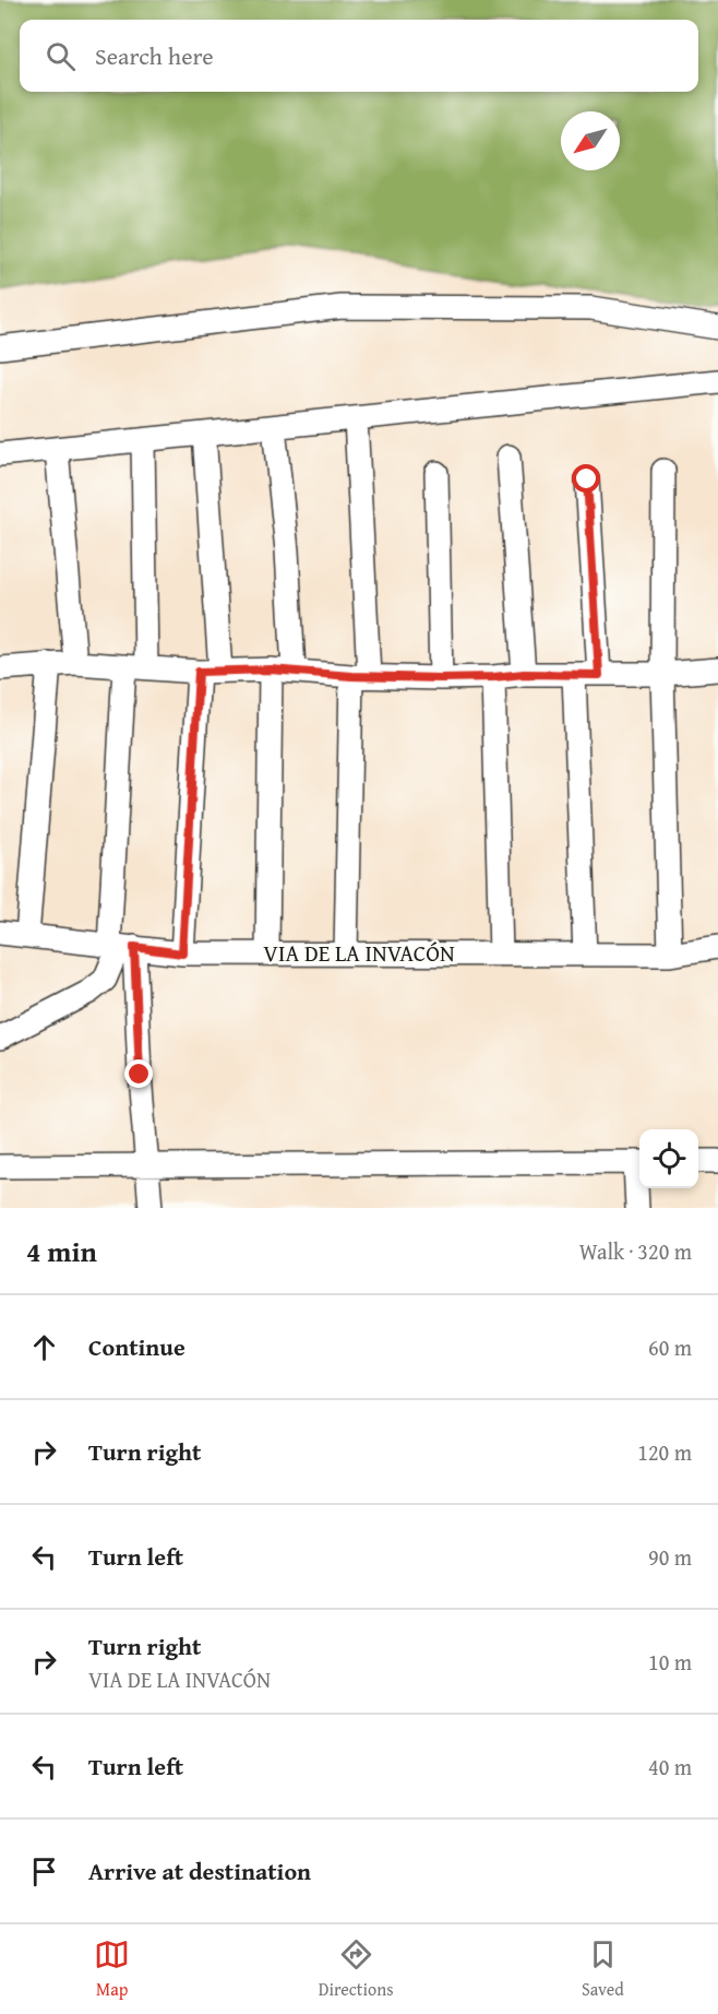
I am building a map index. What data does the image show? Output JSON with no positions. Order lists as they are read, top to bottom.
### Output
{
  "streets": {
    "street": ["VIA DE LA INVACÓN"]
  },
  "north": "bottom left",
  "page": {
    "search": "Search here",
    "heading": ["4 min", "Walk · 320 m"],
    "list": [
      ["Continue", "60 m"],
      ["Turn right", "120 m"],
      ["Turn left", "90 m"],
      ["Turn right", "VIA DE LA INVACÓN", "10 m"],
      ["Turn left", "40 m"],
      "Arrive at destination"
    ],
    "nav": ["Map", "Directions", "Saved"]
  }
}
